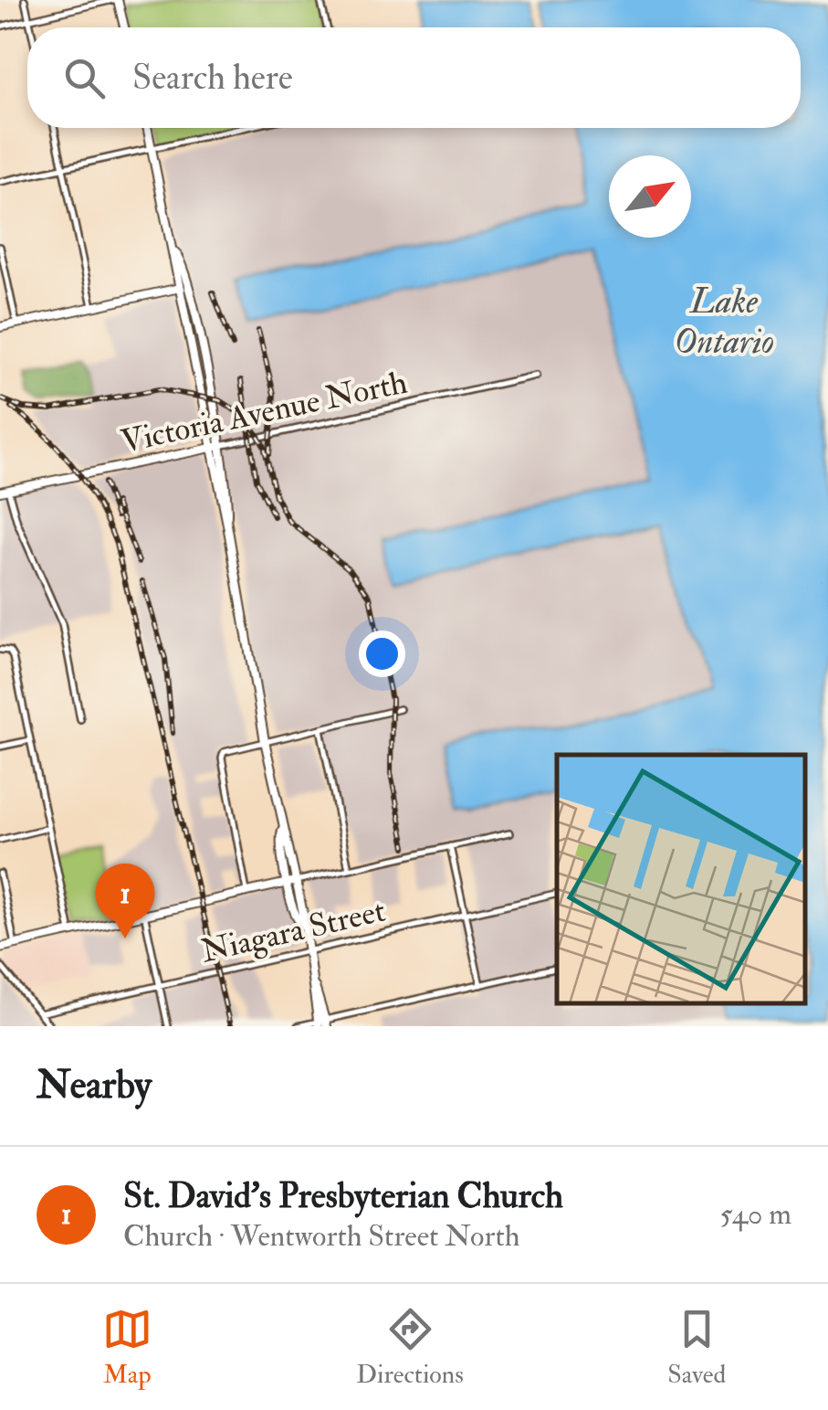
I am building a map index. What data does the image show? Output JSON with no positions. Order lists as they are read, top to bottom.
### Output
{
  "streets": {
    "main road": ["Victoria Avenue North"],
    "street": ["Niagara Street"]
  },
  "water": ["Lake Ontario"],
  "north": "top right",
  "page": {
    "search": "Search here",
    "pins": "1",
    "heading": "Nearby",
    "list": [
      {
        "mark": "1",
        "name": "St. David's Presbyterian Church",
        "note": "Church · Wentworth Street North",
        "value": "540 m"
      }
    ],
    "nav": ["Map", "Directions", "Saved"]
  }
}
